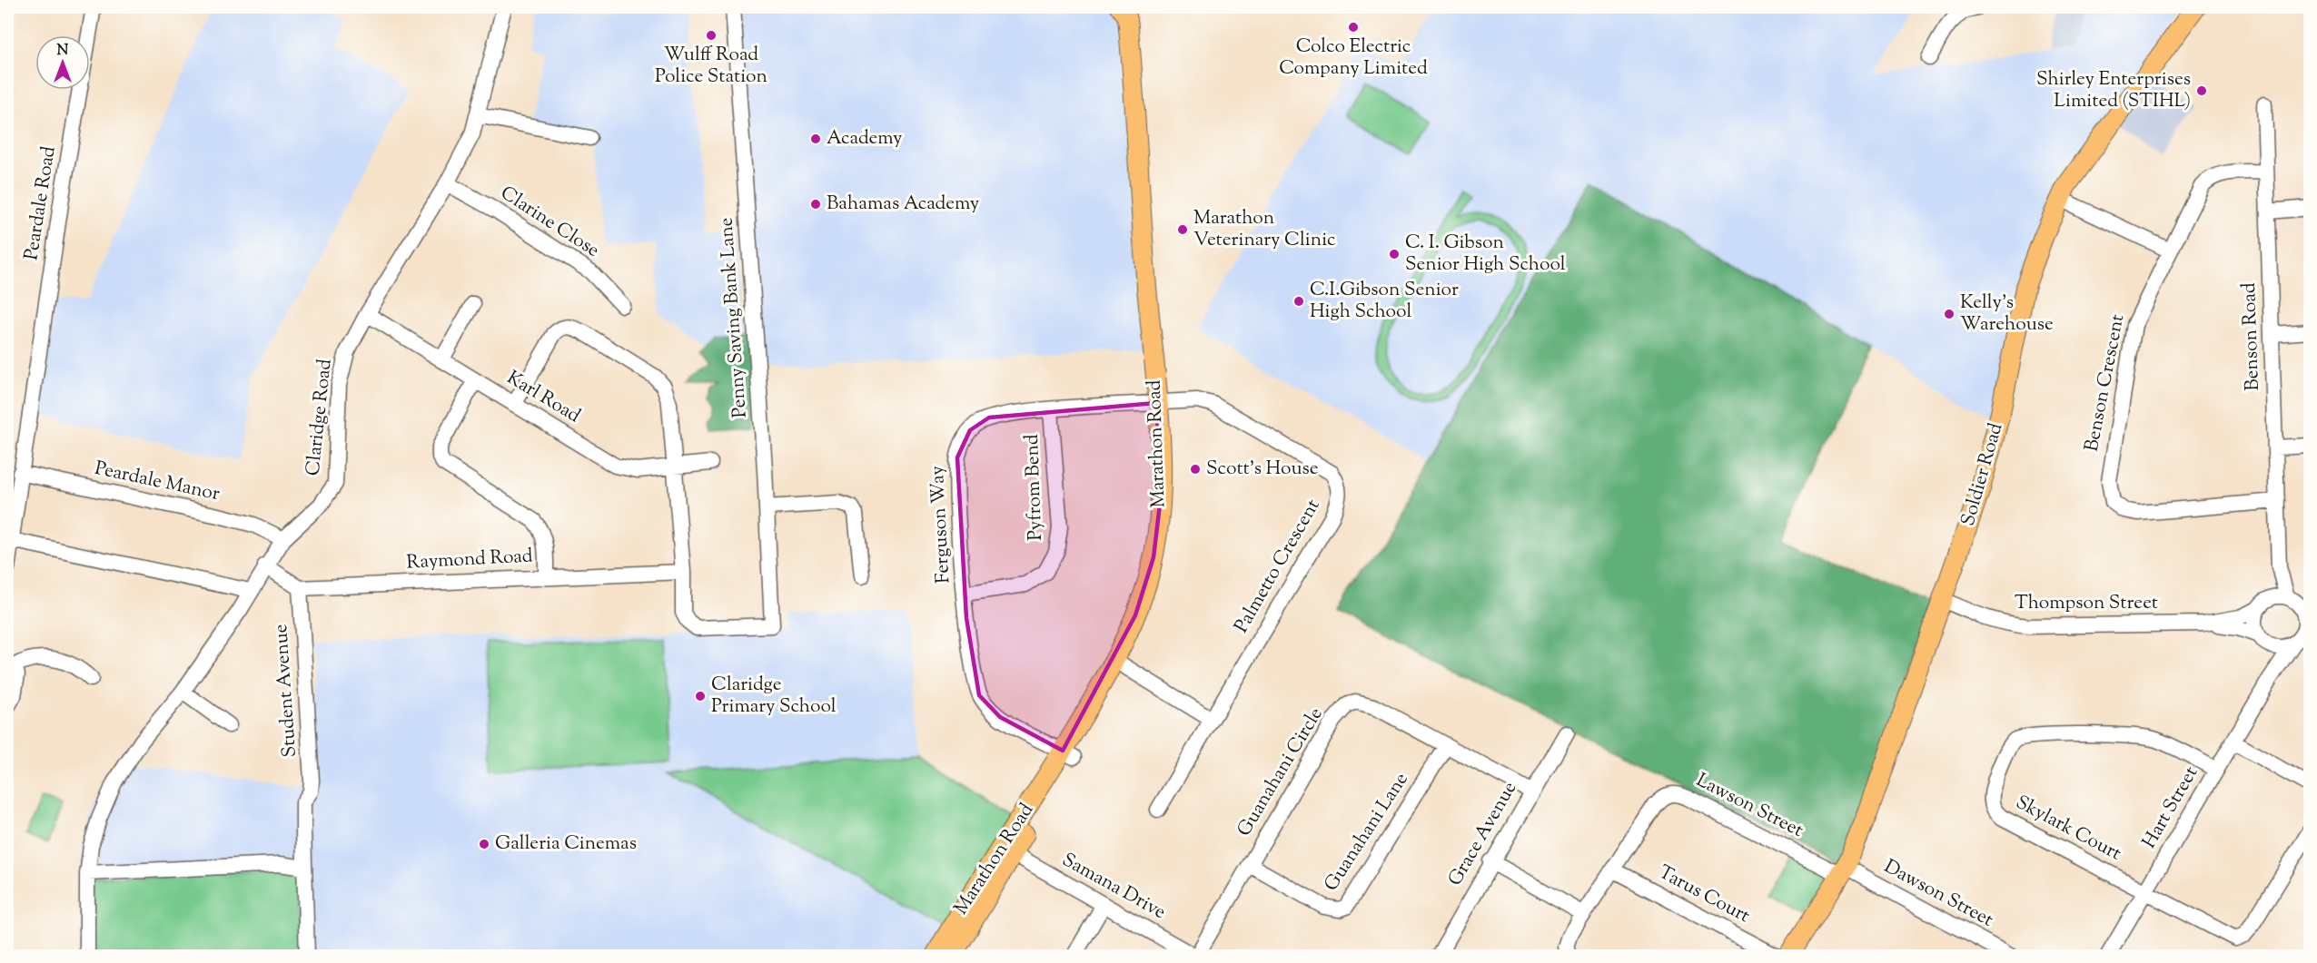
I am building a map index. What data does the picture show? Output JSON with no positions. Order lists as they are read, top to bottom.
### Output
{
  "streets": {
    "main road": ["Marathon Road", "Soldier Road"],
    "street": [
      "Peardale Road",
      "Clarine Close",
      "Penny Saving Bank Lane",
      "Benson Road",
      "Benson Crescent",
      "Karl Road",
      "Claridge Road",
      "Peardale Manor",
      "Pyfrom Bend",
      "Ferguson Way",
      "Raymond Road",
      "Palmetto Crescent",
      "Thompson Street",
      "Student Avenue",
      "Guanahani Circle",
      "Lawson Street",
      "Hart Street",
      "Skylark Court",
      "Guanahani Lane",
      "Grace Avenue",
      "Samana Drive",
      "Dawson Street",
      "Tarus Court"
    ]
  },
  "crossings": [
    ["Peardale Road", "Peardale Manor"],
    ["Clarine Close", "Claridge Road"],
    ["Penny Saving Bank Lane", "Raymond Road"],
    ["Benson Road", "Benson Crescent"],
    ["Karl Road", "Claridge Road"],
    ["Claridge Road", "Peardale Manor"],
    ["Marathon Road", "Ferguson Way"],
    ["Marathon Road", "Palmetto Crescent"],
    ["Marathon Road", "Samana Drive"],
    ["Soldier Road", "Thompson Street"],
    ["Soldier Road", "Lawson Street"],
    ["Soldier Road", "Dawson Street"],
    ["Pyfrom Bend", "Ferguson Way"],
    ["Ferguson Way", "Palmetto Crescent"],
    ["Raymond Road", "Student Avenue"],
    ["Guanahani Circle", "Guanahani Lane"],
    ["Guanahani Circle", "Grace Avenue"],
    ["Guanahani Circle", "Samana Drive"],
    ["Lawson Street", "Dawson Street"],
    ["Lawson Street", "Tarus Court"],
    ["Hart Street", "Skylark Court"]
  ],
  "places": [
    "Colco Electric Company Limited",
    "Wulff Road Police Station",
    "Shirley Enterprises Limited (STIHL)",
    "Academy",
    "Bahamas Academy",
    "Marathon Veterinary Clinic",
    "C. I. Gibson Senior High School",
    "C.I.Gibson Senior High School",
    "Kelly's Warehouse",
    "Scott's House",
    "Claridge Primary School",
    "Galleria Cinemas"
  ],
  "north": "top"
}
